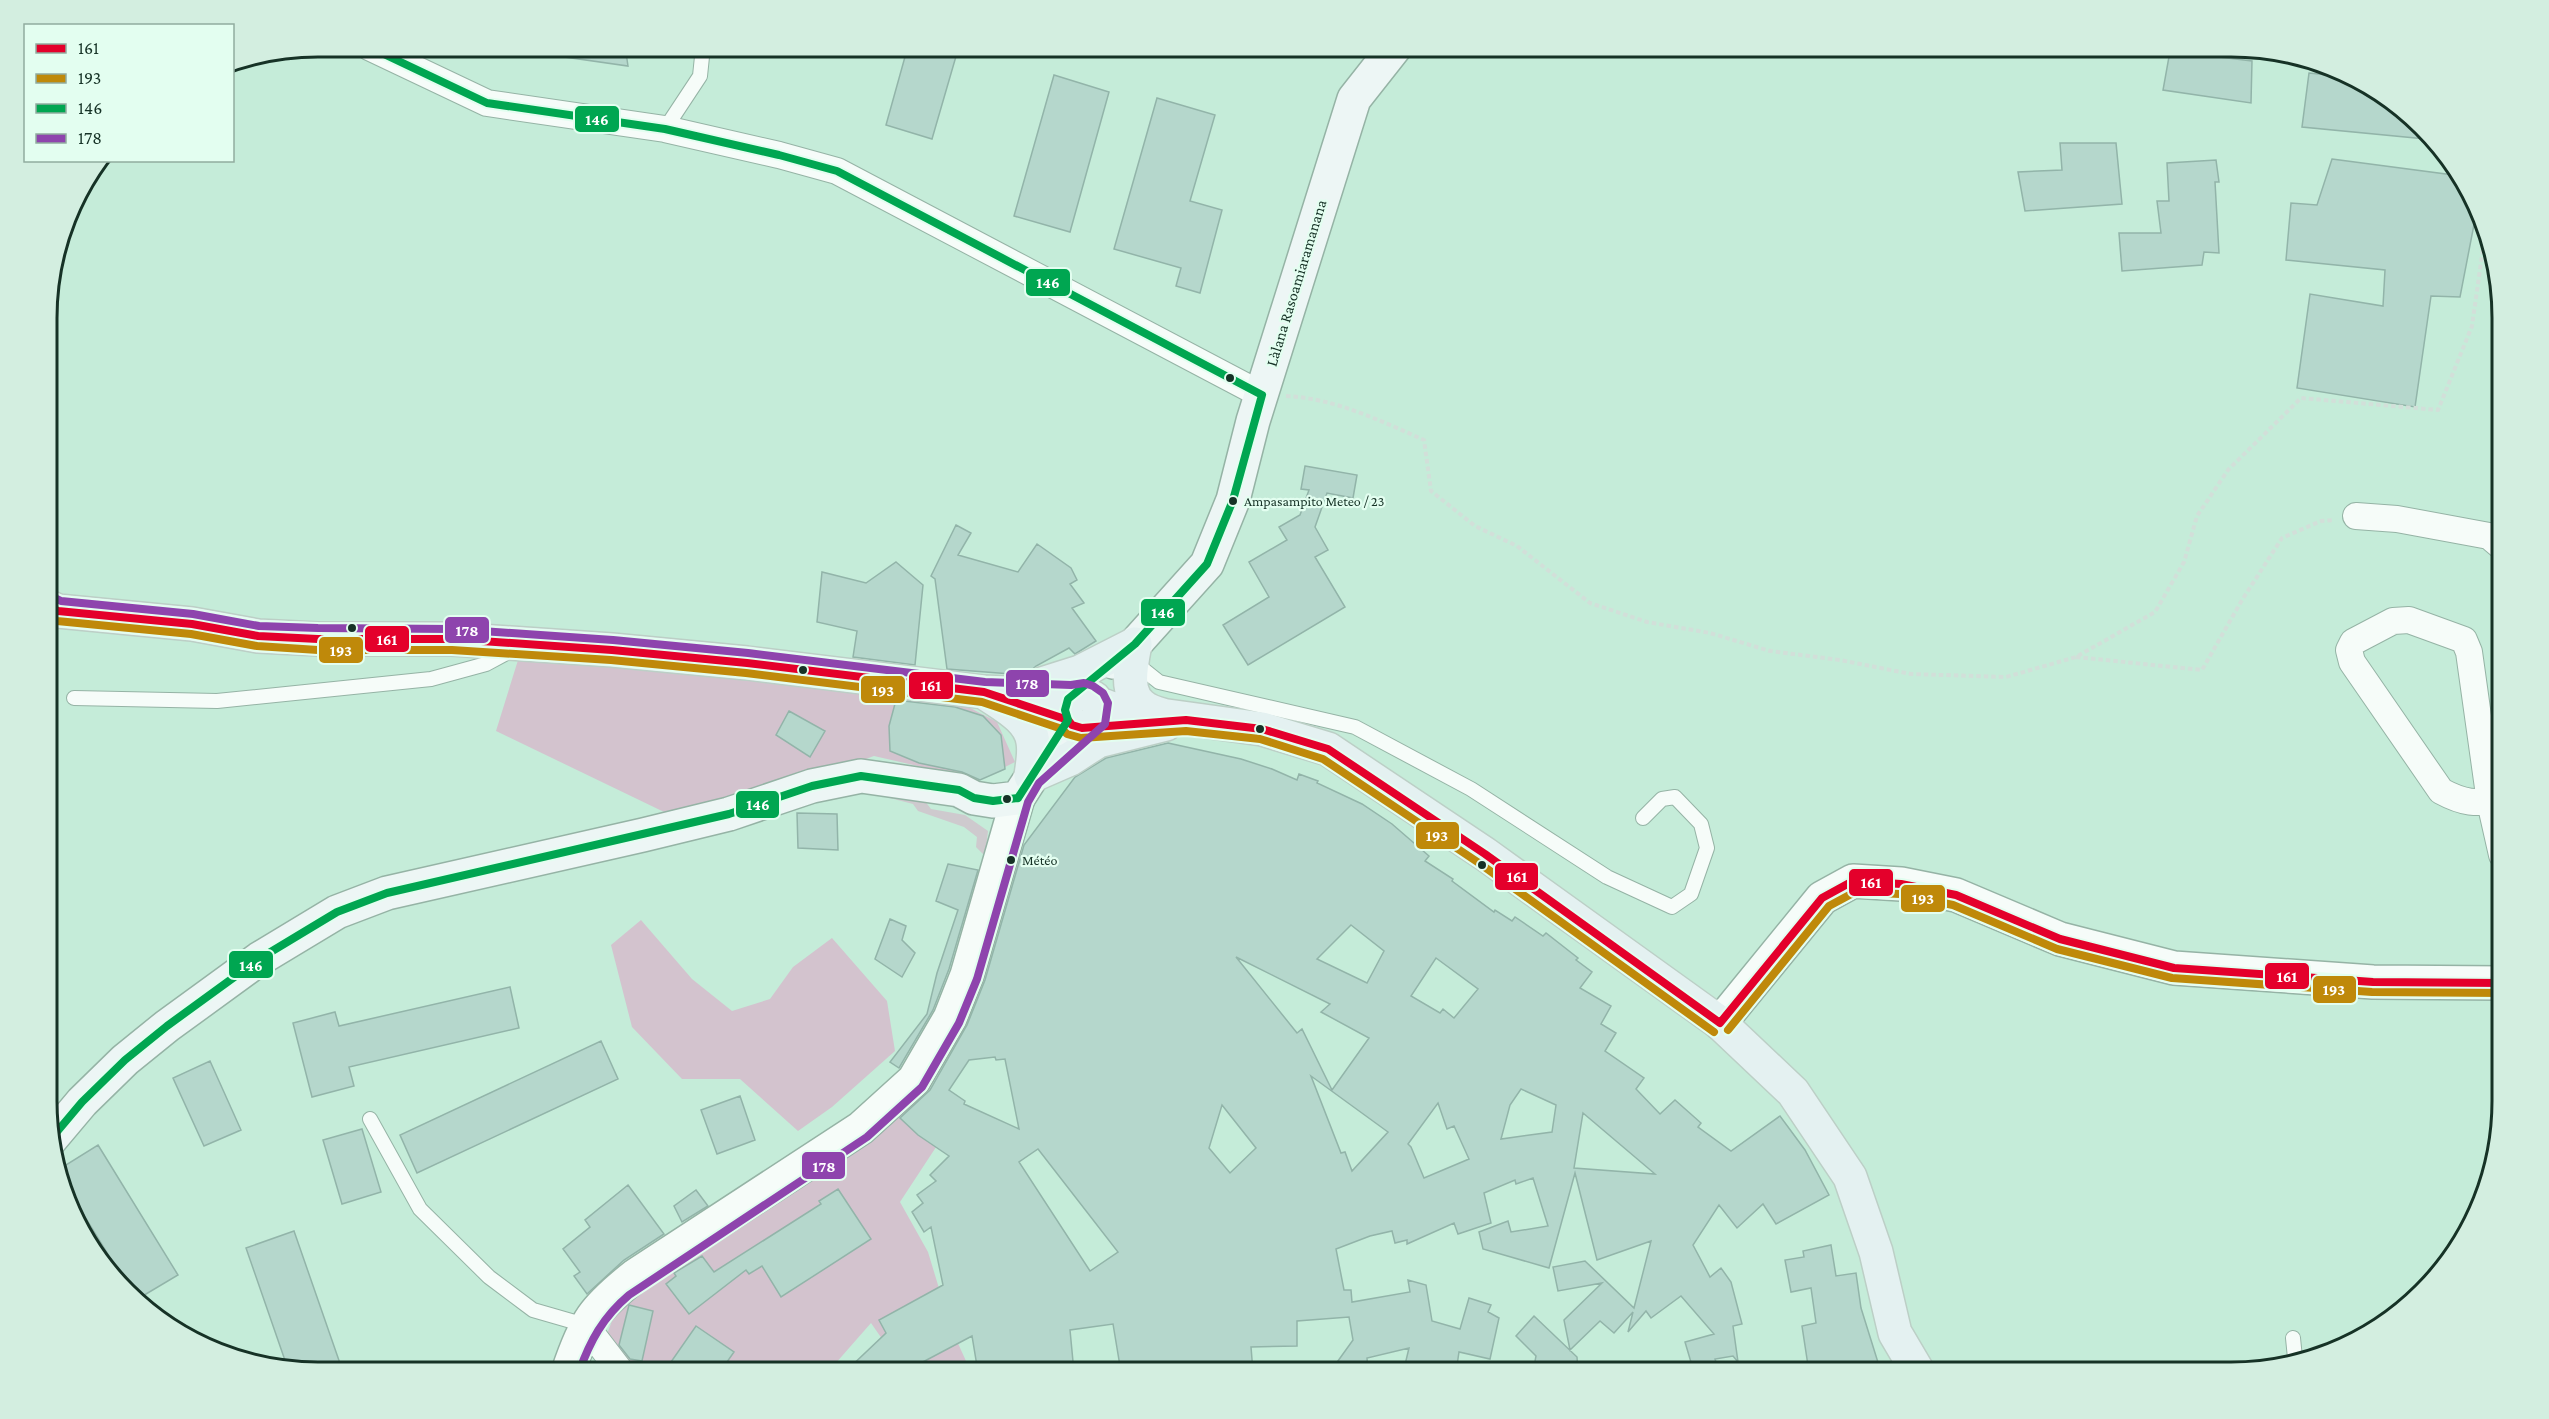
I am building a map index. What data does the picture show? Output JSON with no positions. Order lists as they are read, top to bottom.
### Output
{
  "streets": {
    "main road": ["Làlana Rasoamiaramanana"]
  },
  "places": ["Ampasampito Meteo / 23", "Météo"],
  "lines": [
    "transit line 146",
    "transit line 178",
    "transit line 161",
    "transit line 193"
  ],
  "legend": [
    "161",
    "193",
    "146",
    "178"
  ]
}
